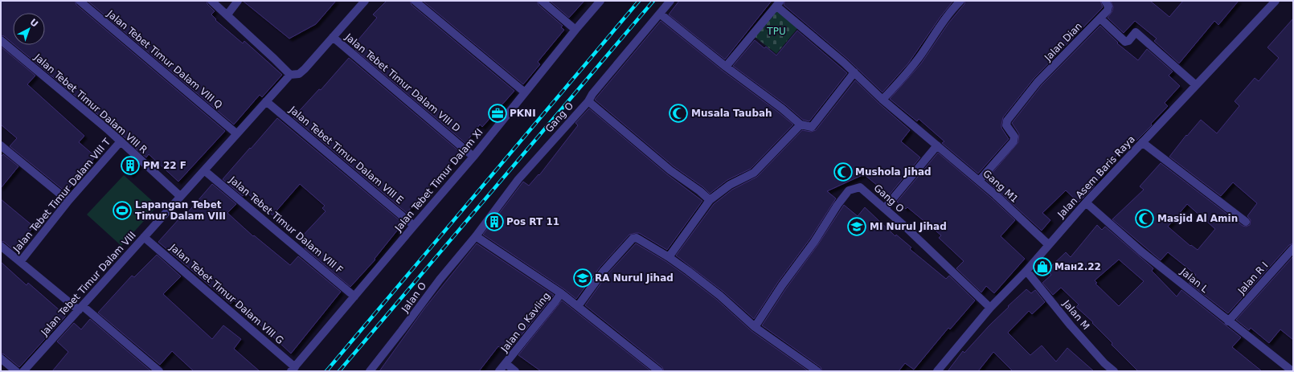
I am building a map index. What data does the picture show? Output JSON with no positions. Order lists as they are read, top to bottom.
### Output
{
  "streets": {
    "street": [
      "Jalan Dian",
      "Jalan Tebet Timur Dalam VIII Q",
      "Jalan Tebet Timur Dalam VIII D",
      "Jalan Tebet Timur Dalam VIII R",
      "Gang O",
      "Jalan Tebet Timur Dalam VIII E",
      "Jalan Asem Baris Raya",
      "Jalan Tebet Timur Dalam XI",
      "Gang M1",
      "Jalan Tebet Timur Dalam VIII T",
      "Jalan Tebet Timur Dalam VIII F",
      "Jalan R I",
      "Jalan L",
      "Jalan Tebet Timur Dalam VIII",
      "Jalan Tebet Timur Dalam VIII G",
      "Jalan O",
      "Jalan M",
      "Jalan O Kavling"
    ]
  },
  "crossings": [
    ["Jalan Dian", "Gang M1"],
    ["Jalan Tebet Timur Dalam VIII Q", "Jalan Tebet Timur Dalam VIII"],
    ["Jalan Tebet Timur Dalam VIII D", "Jalan Tebet Timur Dalam XI"],
    ["Jalan Tebet Timur Dalam VIII D", "Jalan Tebet Timur Dalam VIII"],
    ["Jalan Tebet Timur Dalam VIII R", "Jalan Tebet Timur Dalam VIII T"],
    ["Jalan Tebet Timur Dalam VIII R", "Jalan Tebet Timur Dalam VIII"],
    ["Gang O", "Jalan Asem Baris Raya"],
    ["Gang O", "Jalan O"],
    ["Jalan Tebet Timur Dalam VIII E", "Jalan Tebet Timur Dalam XI"],
    ["Jalan Tebet Timur Dalam VIII E", "Jalan Tebet Timur Dalam VIII"],
    ["Jalan Asem Baris Raya", "Gang M1"],
    ["Jalan Asem Baris Raya", "Jalan L"],
    ["Jalan Asem Baris Raya", "Jalan M"],
    ["Jalan Tebet Timur Dalam XI", "Jalan Tebet Timur Dalam VIII F"],
    ["Jalan Tebet Timur Dalam XI", "Jalan Tebet Timur Dalam VIII G"],
    ["Jalan Tebet Timur Dalam VIII F", "Jalan Tebet Timur Dalam VIII"],
    ["Jalan R I", "Jalan L"],
    ["Jalan Tebet Timur Dalam VIII", "Jalan Tebet Timur Dalam VIII G"]
  ],
  "parks": ["TPU"],
  "places": {
    "office": ["PKNI"],
    "mosque": ["Musala Taubah", "Mushola Jihad", "Masjid Al Amin"],
    "building": ["PM 22 F", "Pos RT 11"],
    "sports": ["Lapangan Tebet Timur Dalam VIII"],
    "school or university": ["MI Nurul Jihad", "RA Nurul Jihad"],
    "shop": ["Ман2.22"]
  },
  "north": "top right"
}
